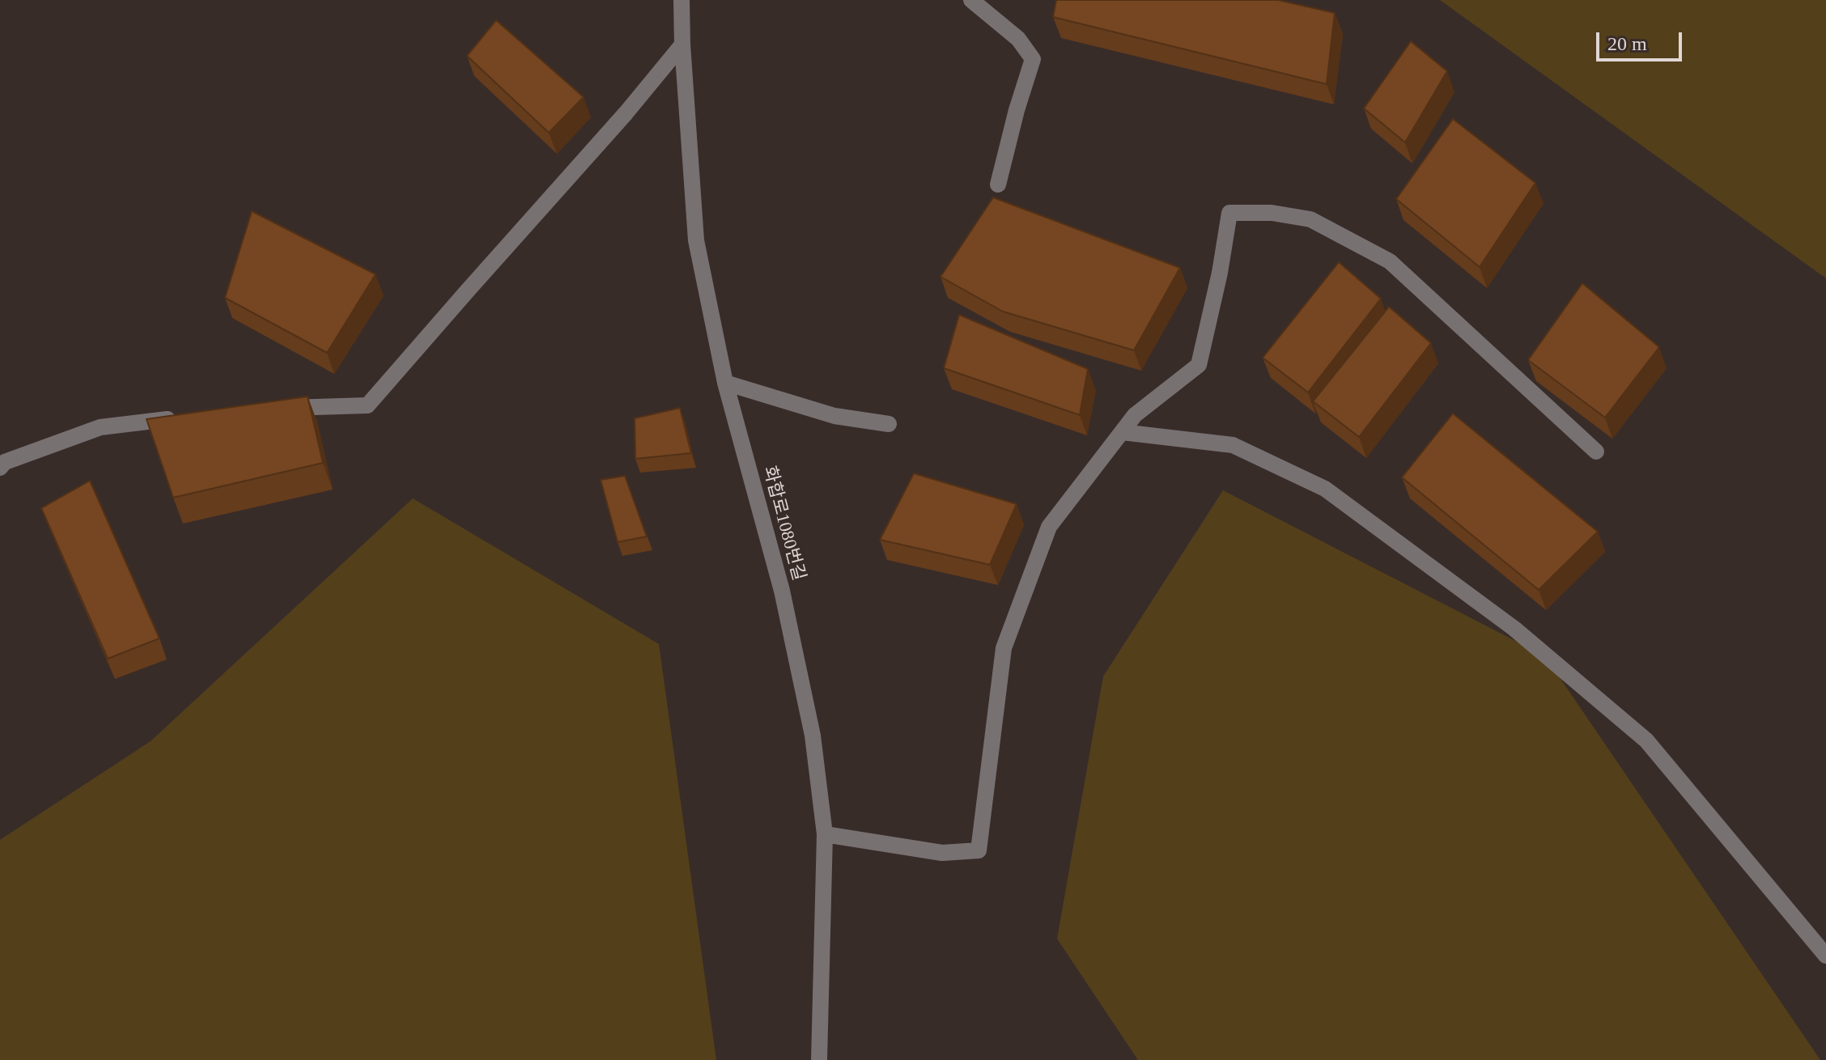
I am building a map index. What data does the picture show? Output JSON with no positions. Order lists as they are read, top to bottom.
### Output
{
  "streets": {
    "street": ["화합로1080번길"]
  },
  "scale_bar": "20 m"
}
